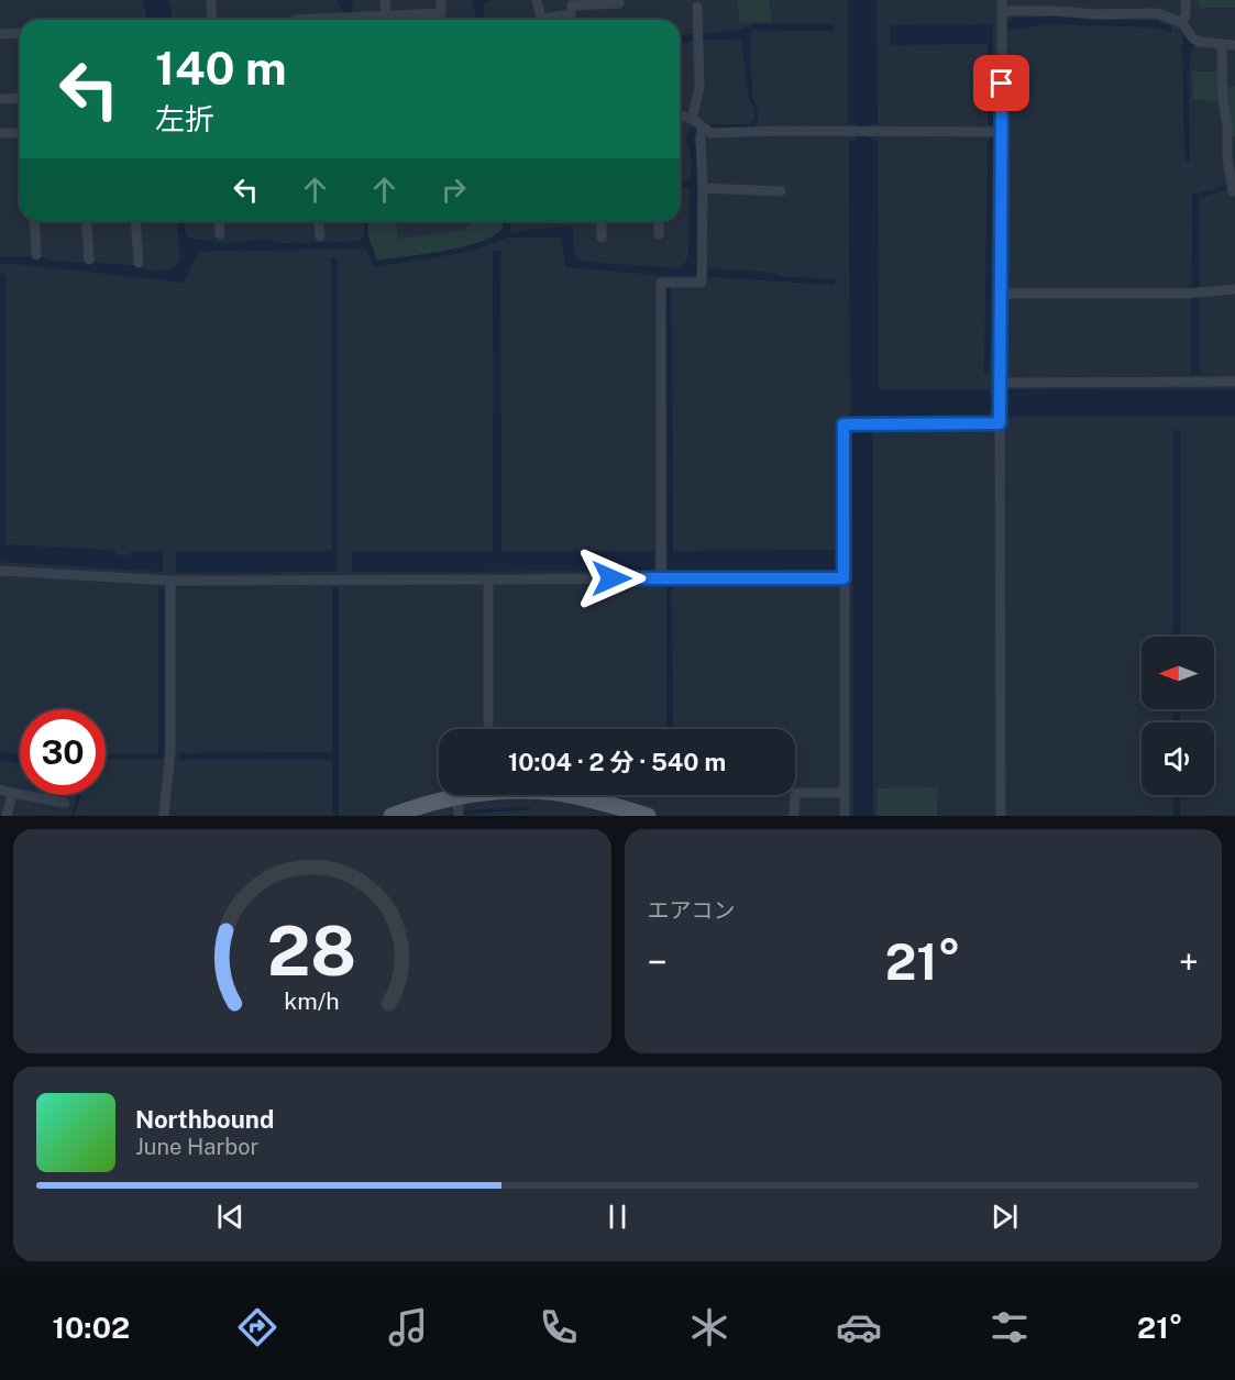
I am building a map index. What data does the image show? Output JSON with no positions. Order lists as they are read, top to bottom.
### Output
{
  "north": "left",
  "page": {
    "turn": ["140 m", "左折"],
    "limit": "30",
    "trip": "10:04 · 2 分 · 540 m",
    "tile": "エアコン",
    "heat": ["−", "21°", "+"],
    "song": ["Northbound", "June Harbor"],
    "tabs": ["10:02", "21°"],
    "gauge": ["28", "km/h"]
  }
}
